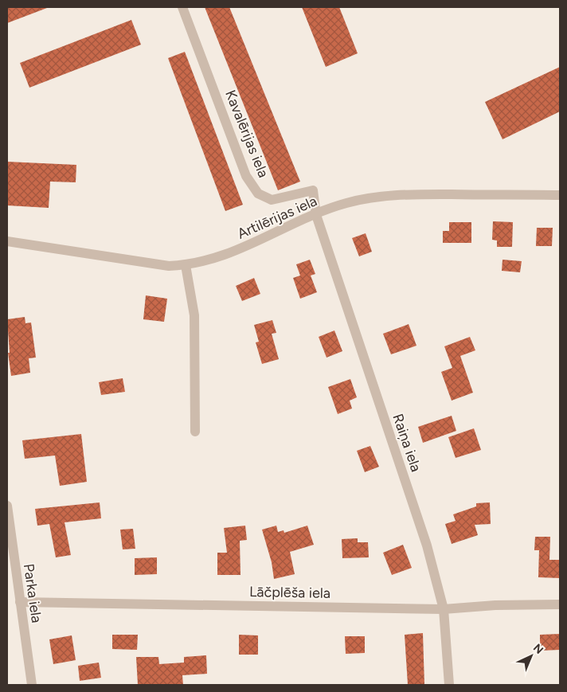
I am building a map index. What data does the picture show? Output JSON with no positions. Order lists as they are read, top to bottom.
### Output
{
  "streets": {
    "street": [
      "Kavalērijas iela",
      "Artilērijas iela",
      "Raiņa iela",
      "Lāčplēša iela",
      "Parka iela"
    ]
  },
  "crossings": [
    ["Kavalērijas iela", "Artilērijas iela"],
    ["Kavalērijas iela", "Raiņa iela"],
    ["Artilērijas iela", "Raiņa iela"],
    ["Raiņa iela", "Lāčplēša iela"],
    ["Lāčplēša iela", "Parka iela"]
  ],
  "north": "top right"
}
